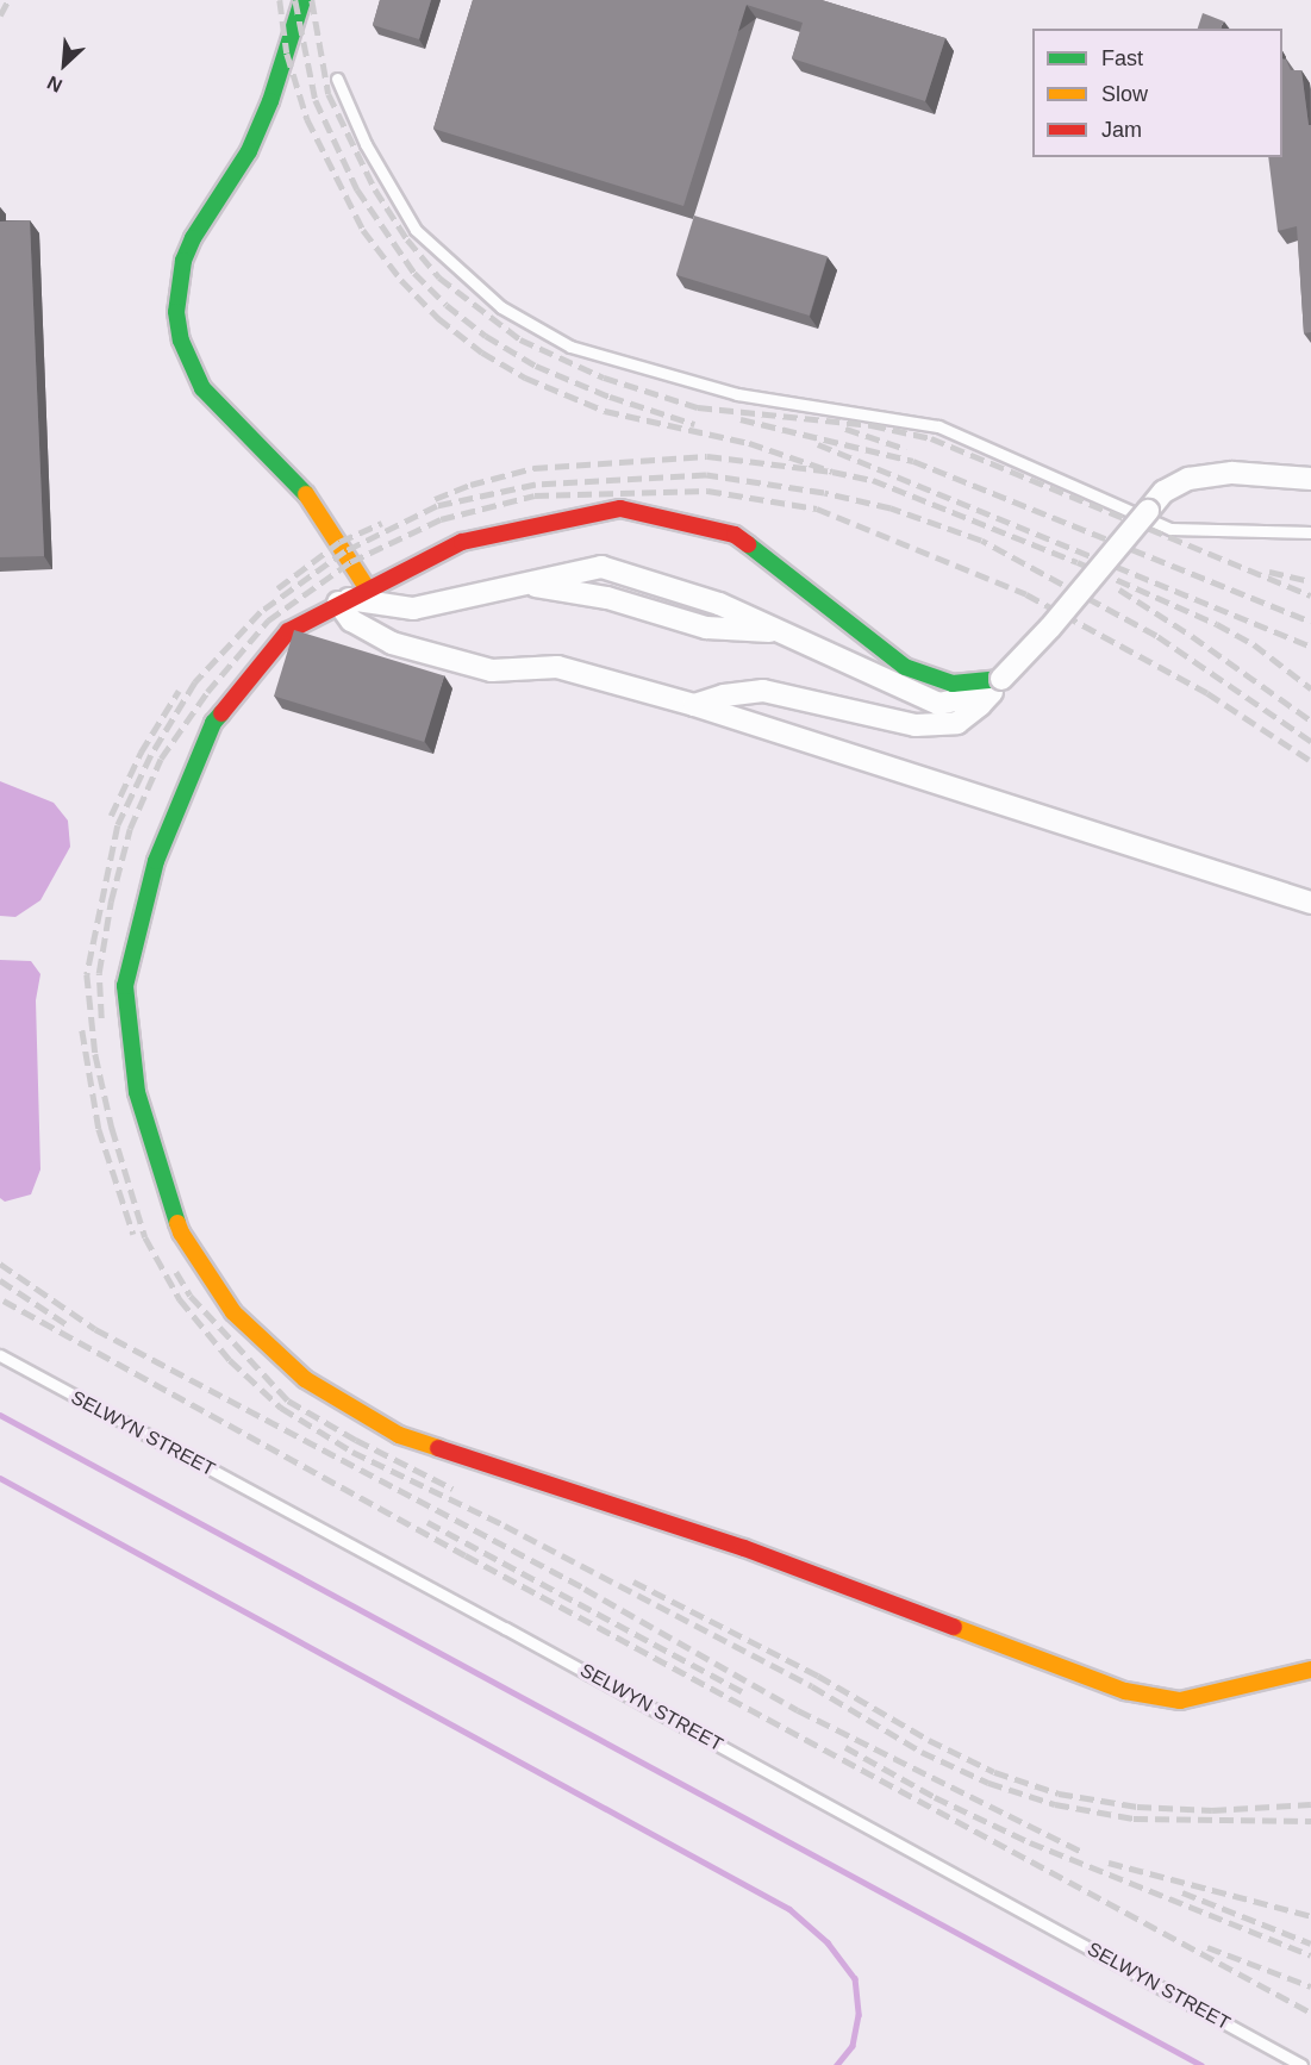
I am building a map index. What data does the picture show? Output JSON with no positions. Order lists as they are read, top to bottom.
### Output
{
  "streets": {
    "lane": ["SELWYN STREET"]
  },
  "legend": ["Fast", "Slow", "Jam"],
  "north": "bottom left"
}
